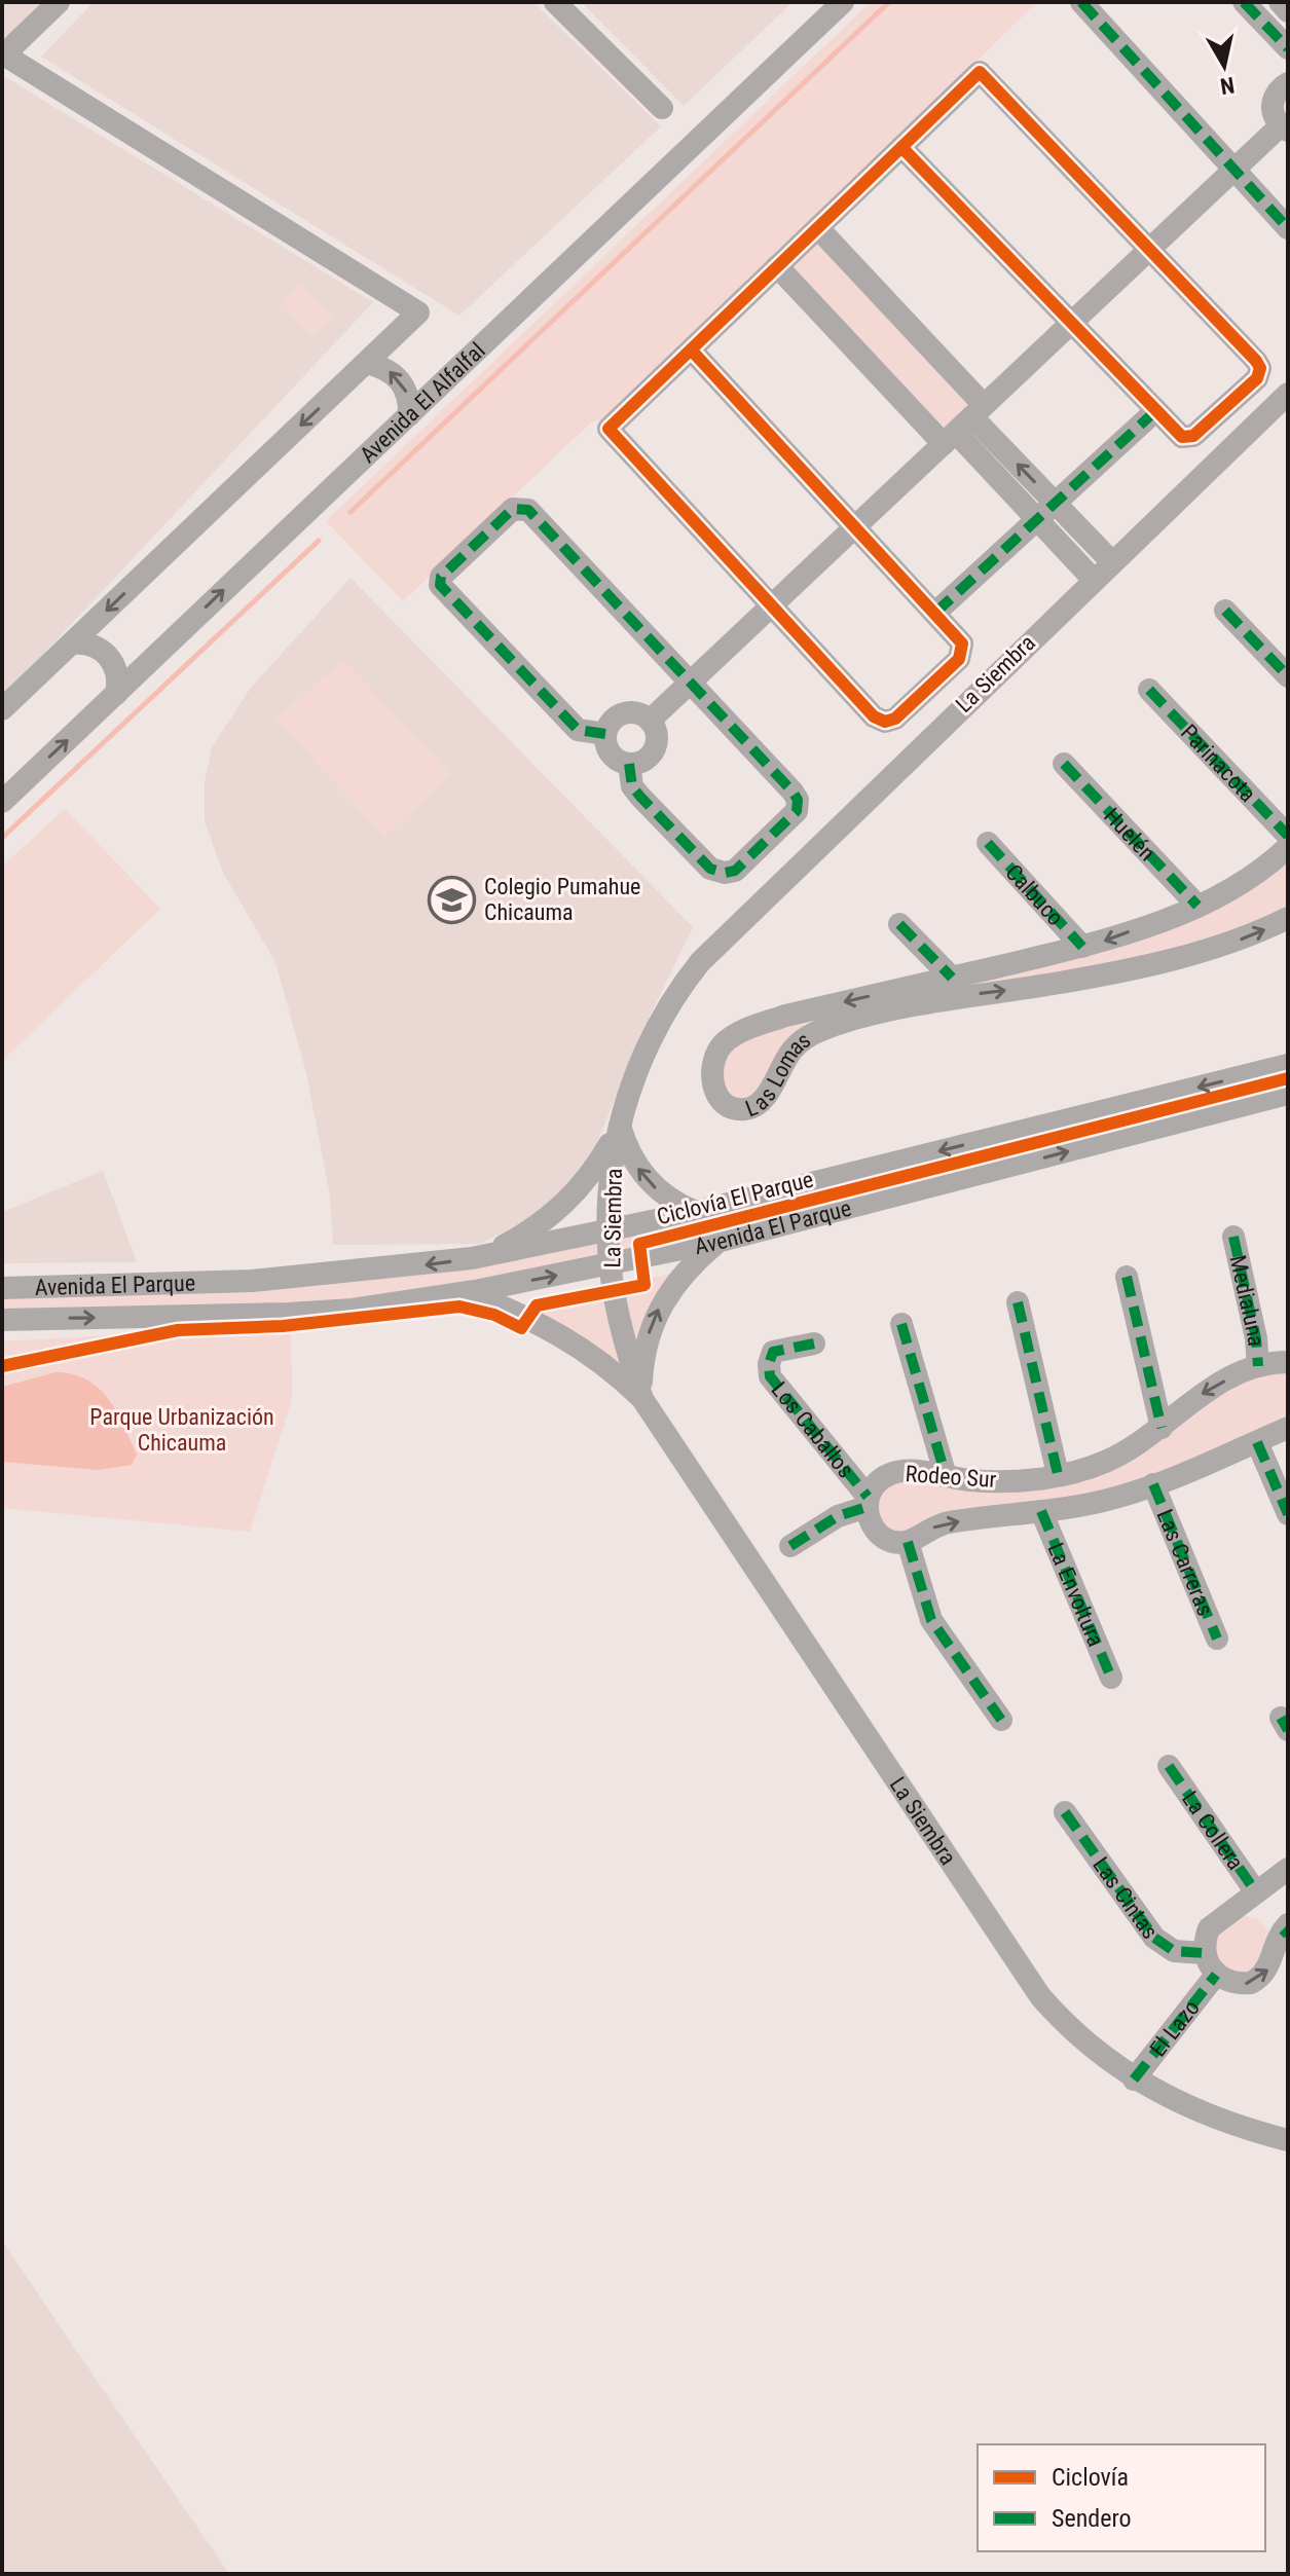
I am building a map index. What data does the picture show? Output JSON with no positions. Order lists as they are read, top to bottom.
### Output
{
  "streets": {
    "street": [
      "Avenida El Alfalfal",
      "La Siembra",
      "Parinacota",
      "Huelén",
      "Calbuco",
      "Las Lomas",
      "Avenida El Parque",
      "Medialuna",
      "Los Caballos",
      "Rodeo Sur",
      "Las Carreras",
      "La Envoltura",
      "La Collera",
      "Las Cintas",
      "El Lazo"
    ],
    "cycle path": ["Ciclovía El Parque"]
  },
  "crossings": [
    ["La Siembra", "Avenida El Parque"],
    ["La Siembra", "El Lazo"],
    ["Huelén", "Las Lomas"],
    ["Calbuco", "Las Lomas"],
    ["Medialuna", "Rodeo Sur"],
    ["Los Caballos", "Rodeo Sur"],
    ["Rodeo Sur", "Las Carreras"],
    ["Rodeo Sur", "La Envoltura"]
  ],
  "parks": ["Parque Urbanización Chicauma"],
  "places": {
    "school or university": ["Colegio Pumahue Chicauma"]
  },
  "legend": ["Ciclovía", "Sendero"],
  "north": "bottom"
}
